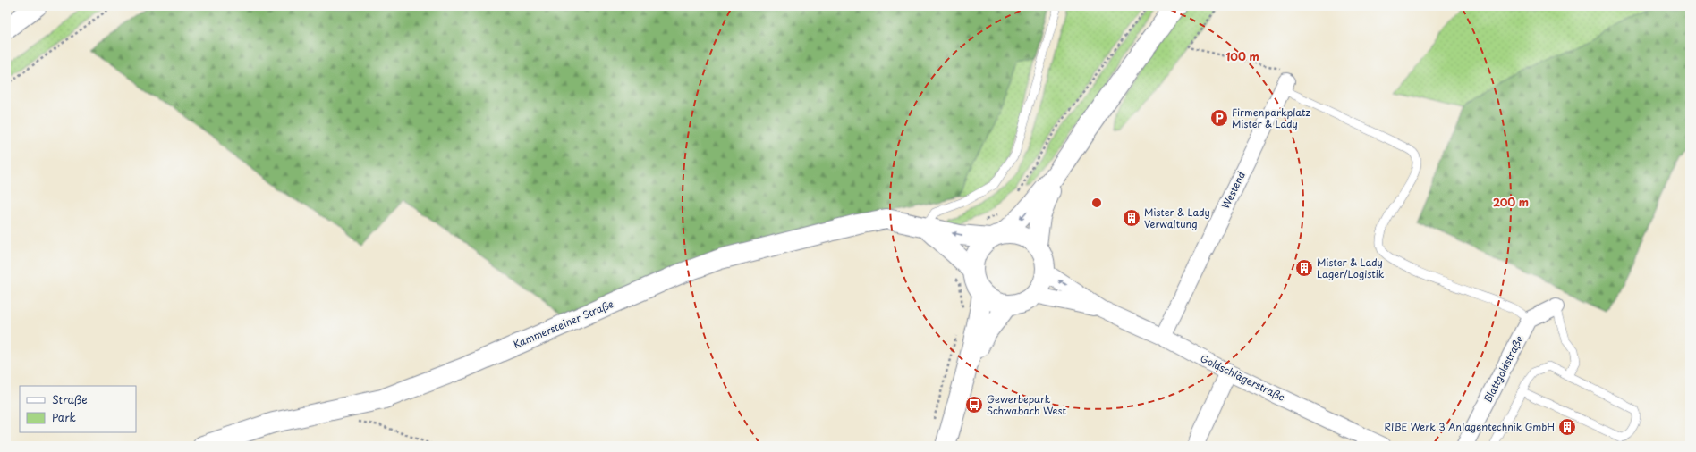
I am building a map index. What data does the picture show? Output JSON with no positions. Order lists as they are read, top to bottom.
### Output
{
  "streets": {
    "main road": ["Kammersteiner Straße"],
    "street": ["Westend", "Blattgoldstraße", "Goldschlägerstraße"]
  },
  "crossings": [
    ["Westend", "Goldschlägerstraße"],
    ["Kammersteiner Straße", "Goldschlägerstraße"]
  ],
  "places": {
    "parking": ["Firmenparkplatz Mister & Lady"],
    "building": ["Mister & Lady Verwaltung", "Mister & Lady Lager/Logistik", "RIBE Werk 3 Anlagentechnik GmbH"],
    "bus stop": ["Gewerbepark Schwabach West"]
  },
  "legend": ["Straße", "Park"],
  "rings": ["100 m", "200 m"]
}
